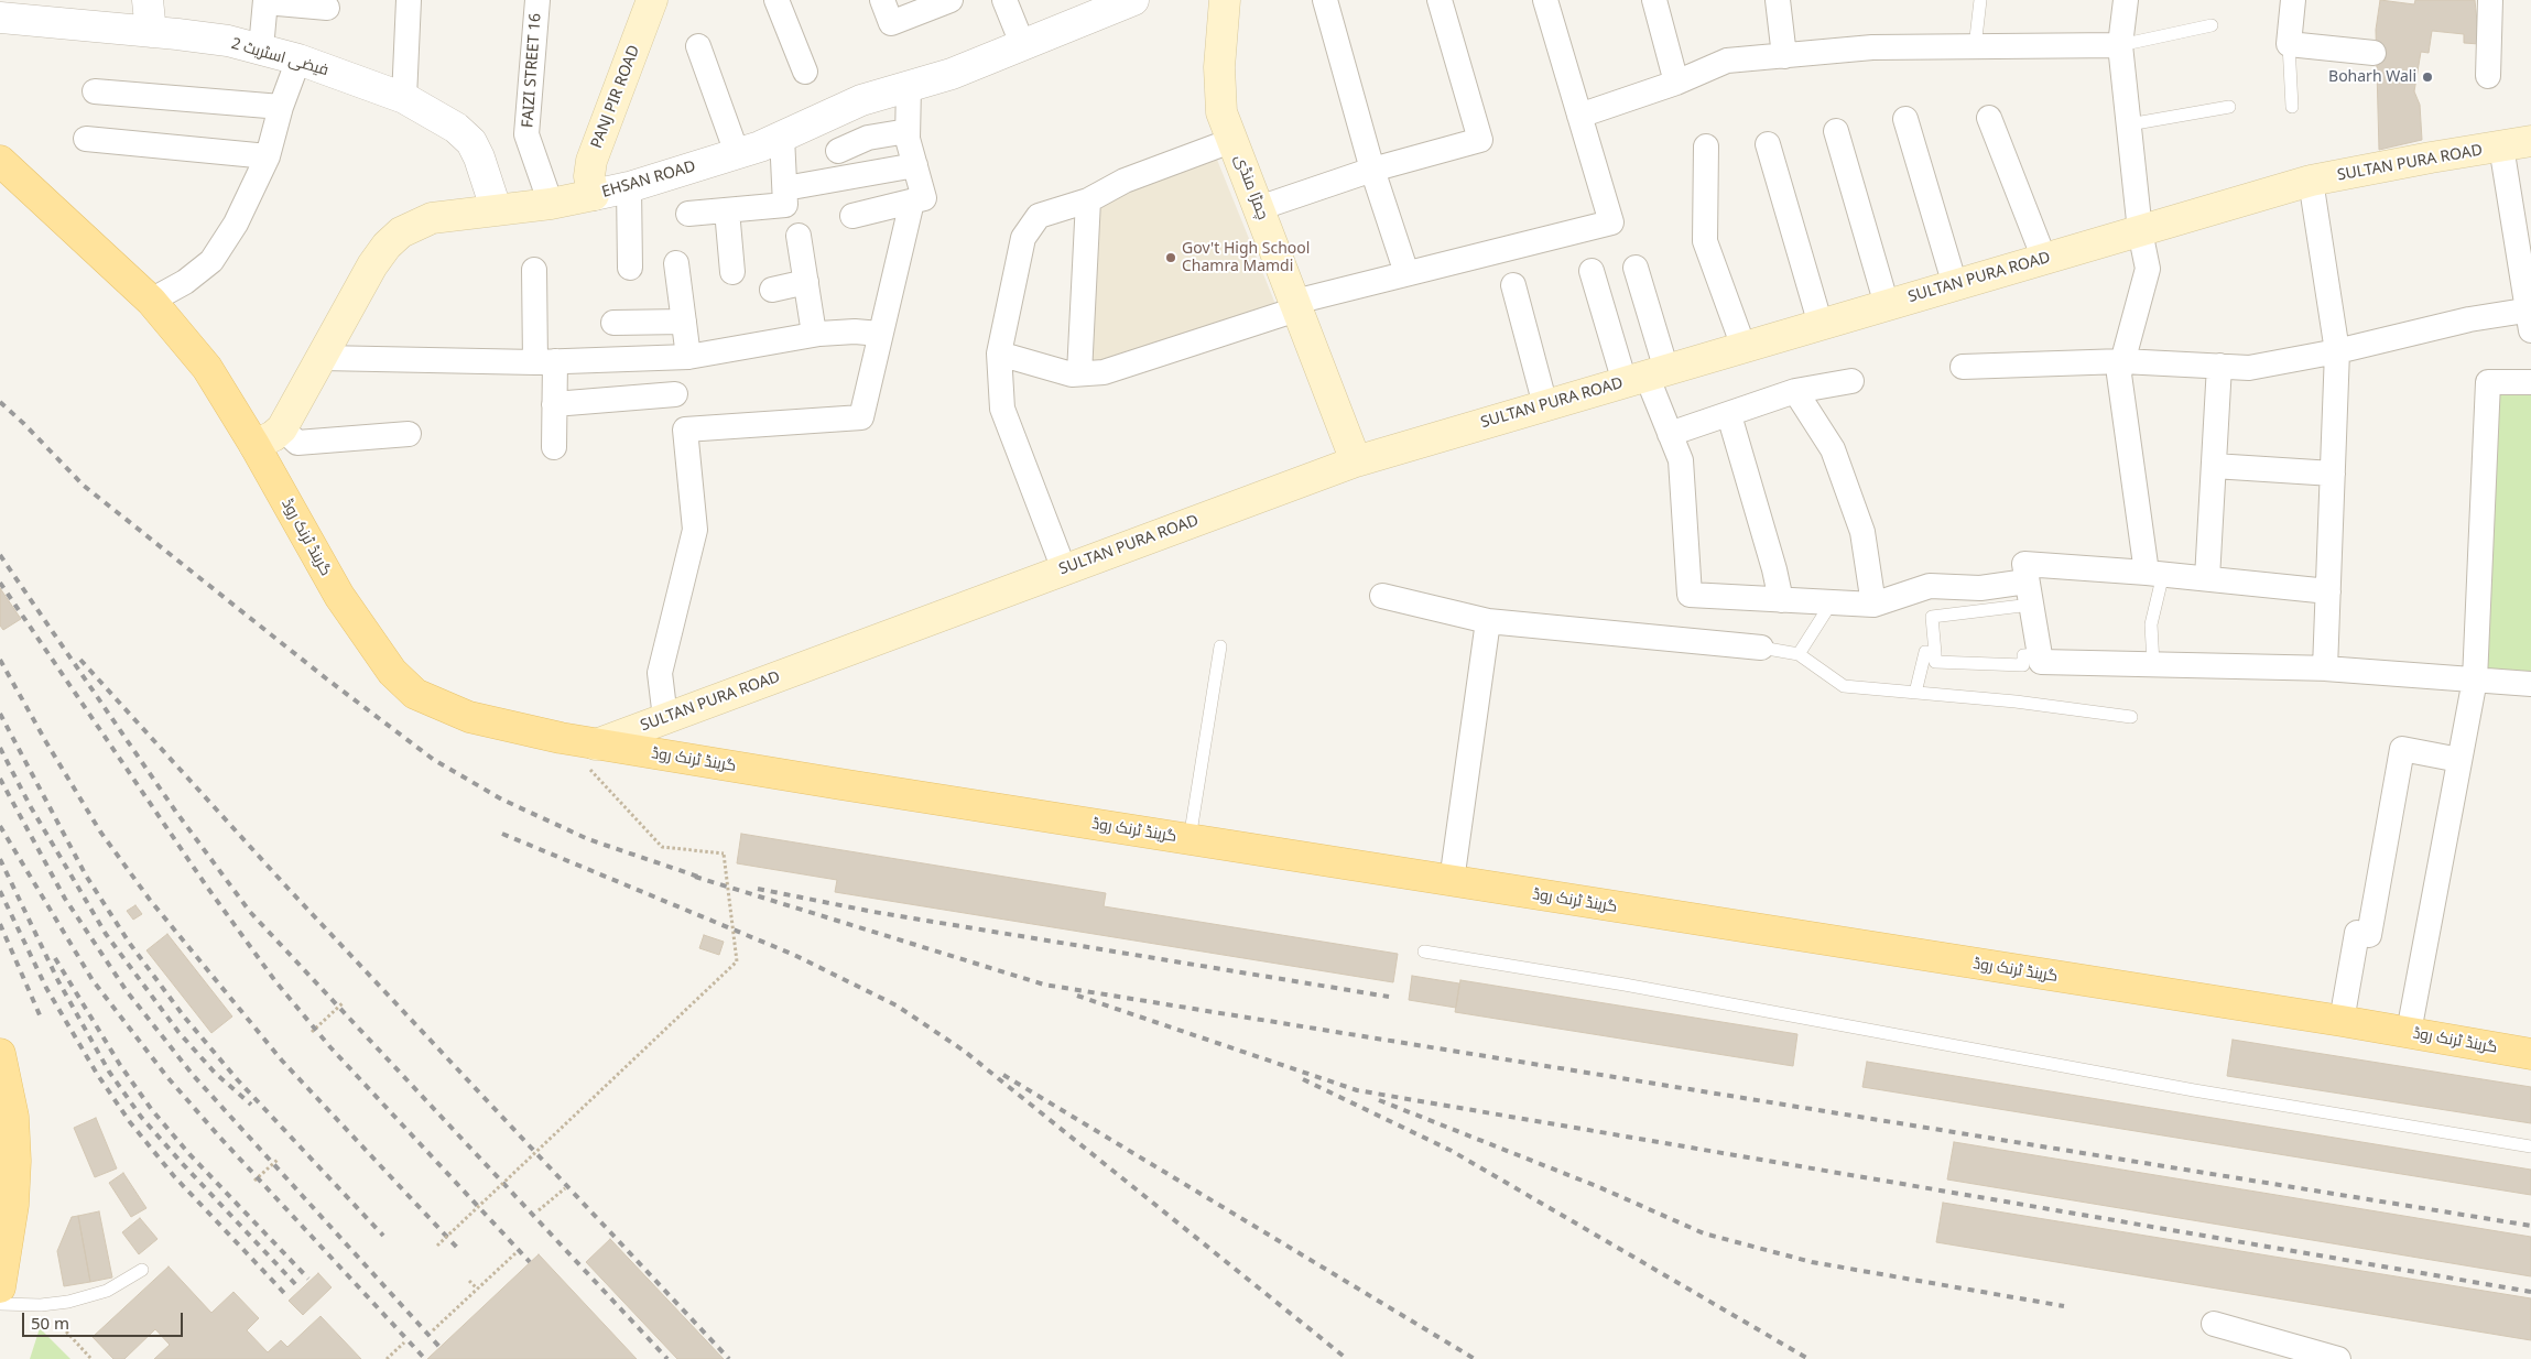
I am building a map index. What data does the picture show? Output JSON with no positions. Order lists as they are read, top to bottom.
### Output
{
  "streets": {
    "main road": [
      "PANJ PIR ROAD",
      "SULTAN PURA ROAD",
      "EHSAN ROAD",
      "چمڑا منڈی",
      "گرینڈ ٹرنک روڈ"
    ],
    "street": ["فیضی اسٹریٹ 2", "FAIZI STREET 16"]
  },
  "crossings": [
    ["فیضی اسٹریٹ 2", "EHSAN ROAD"],
    ["FAIZI STREET 16", "EHSAN ROAD"],
    ["PANJ PIR ROAD", "EHSAN ROAD"],
    ["SULTAN PURA ROAD", "چمڑا منڈی"],
    ["SULTAN PURA ROAD", "گرینڈ ٹرنک روڈ"],
    ["EHSAN ROAD", "گرینڈ ٹرنک روڈ"]
  ],
  "places": ["Boharh Wali", "Gov't High School Chamra Mamdi"],
  "scale_bar": "50 m"
}
